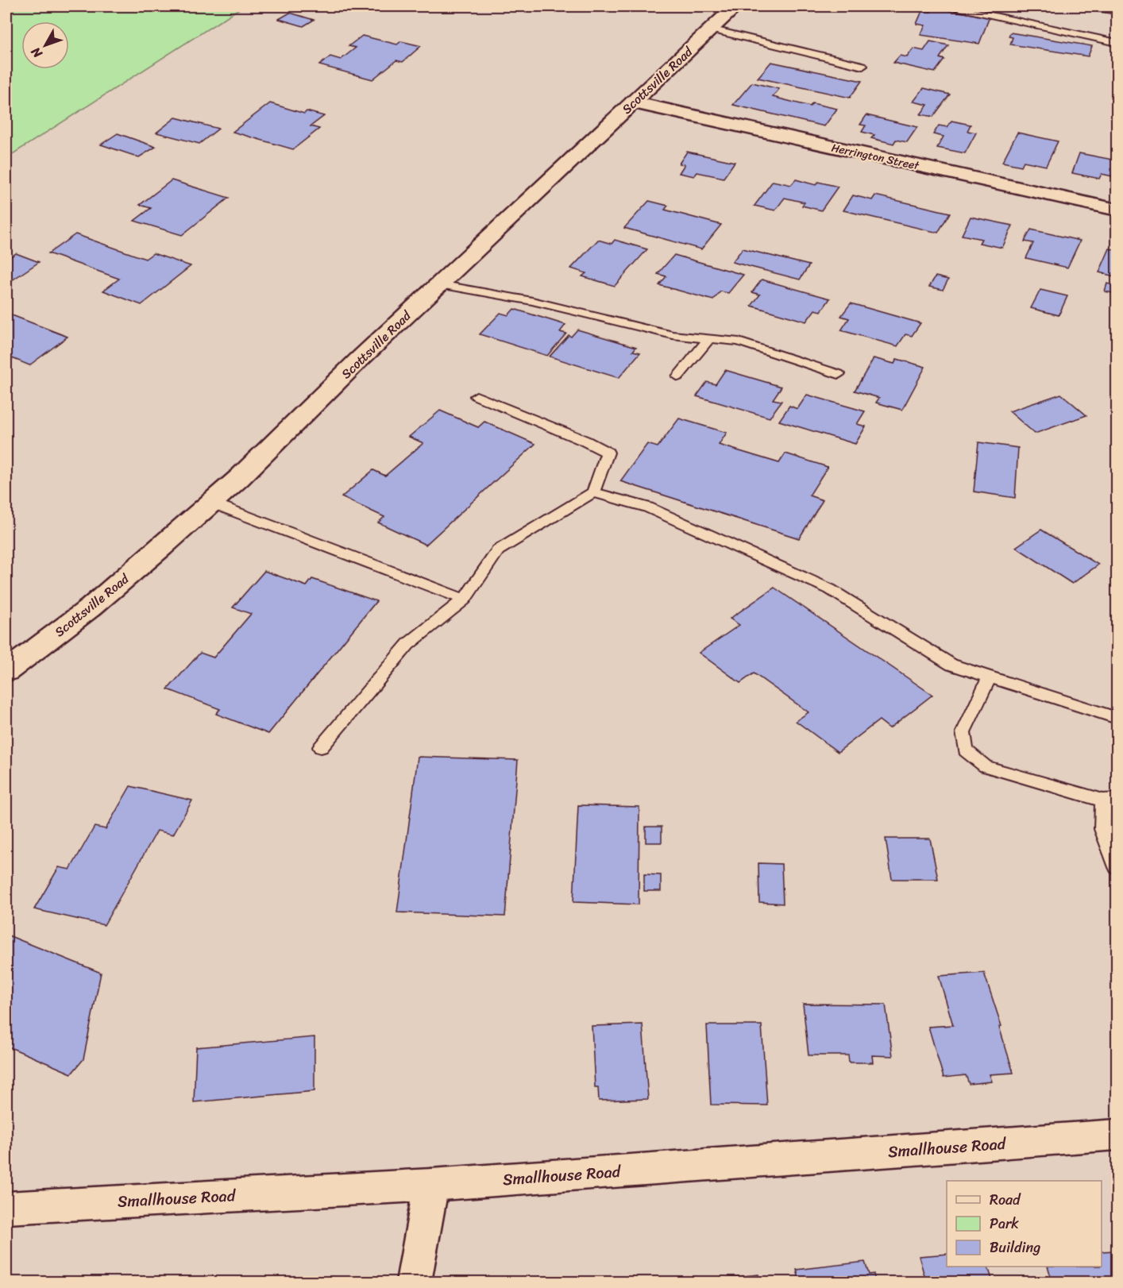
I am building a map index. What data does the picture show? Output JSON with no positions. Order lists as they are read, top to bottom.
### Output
{
  "streets": {
    "main road": ["Scottsville Road", "Herrington Street", "Smallhouse Road"]
  },
  "crossings": [
    ["Scottsville Road", "Herrington Street"]
  ],
  "legend": ["Road", "Park", "Building"],
  "north": "bottom left"
}
